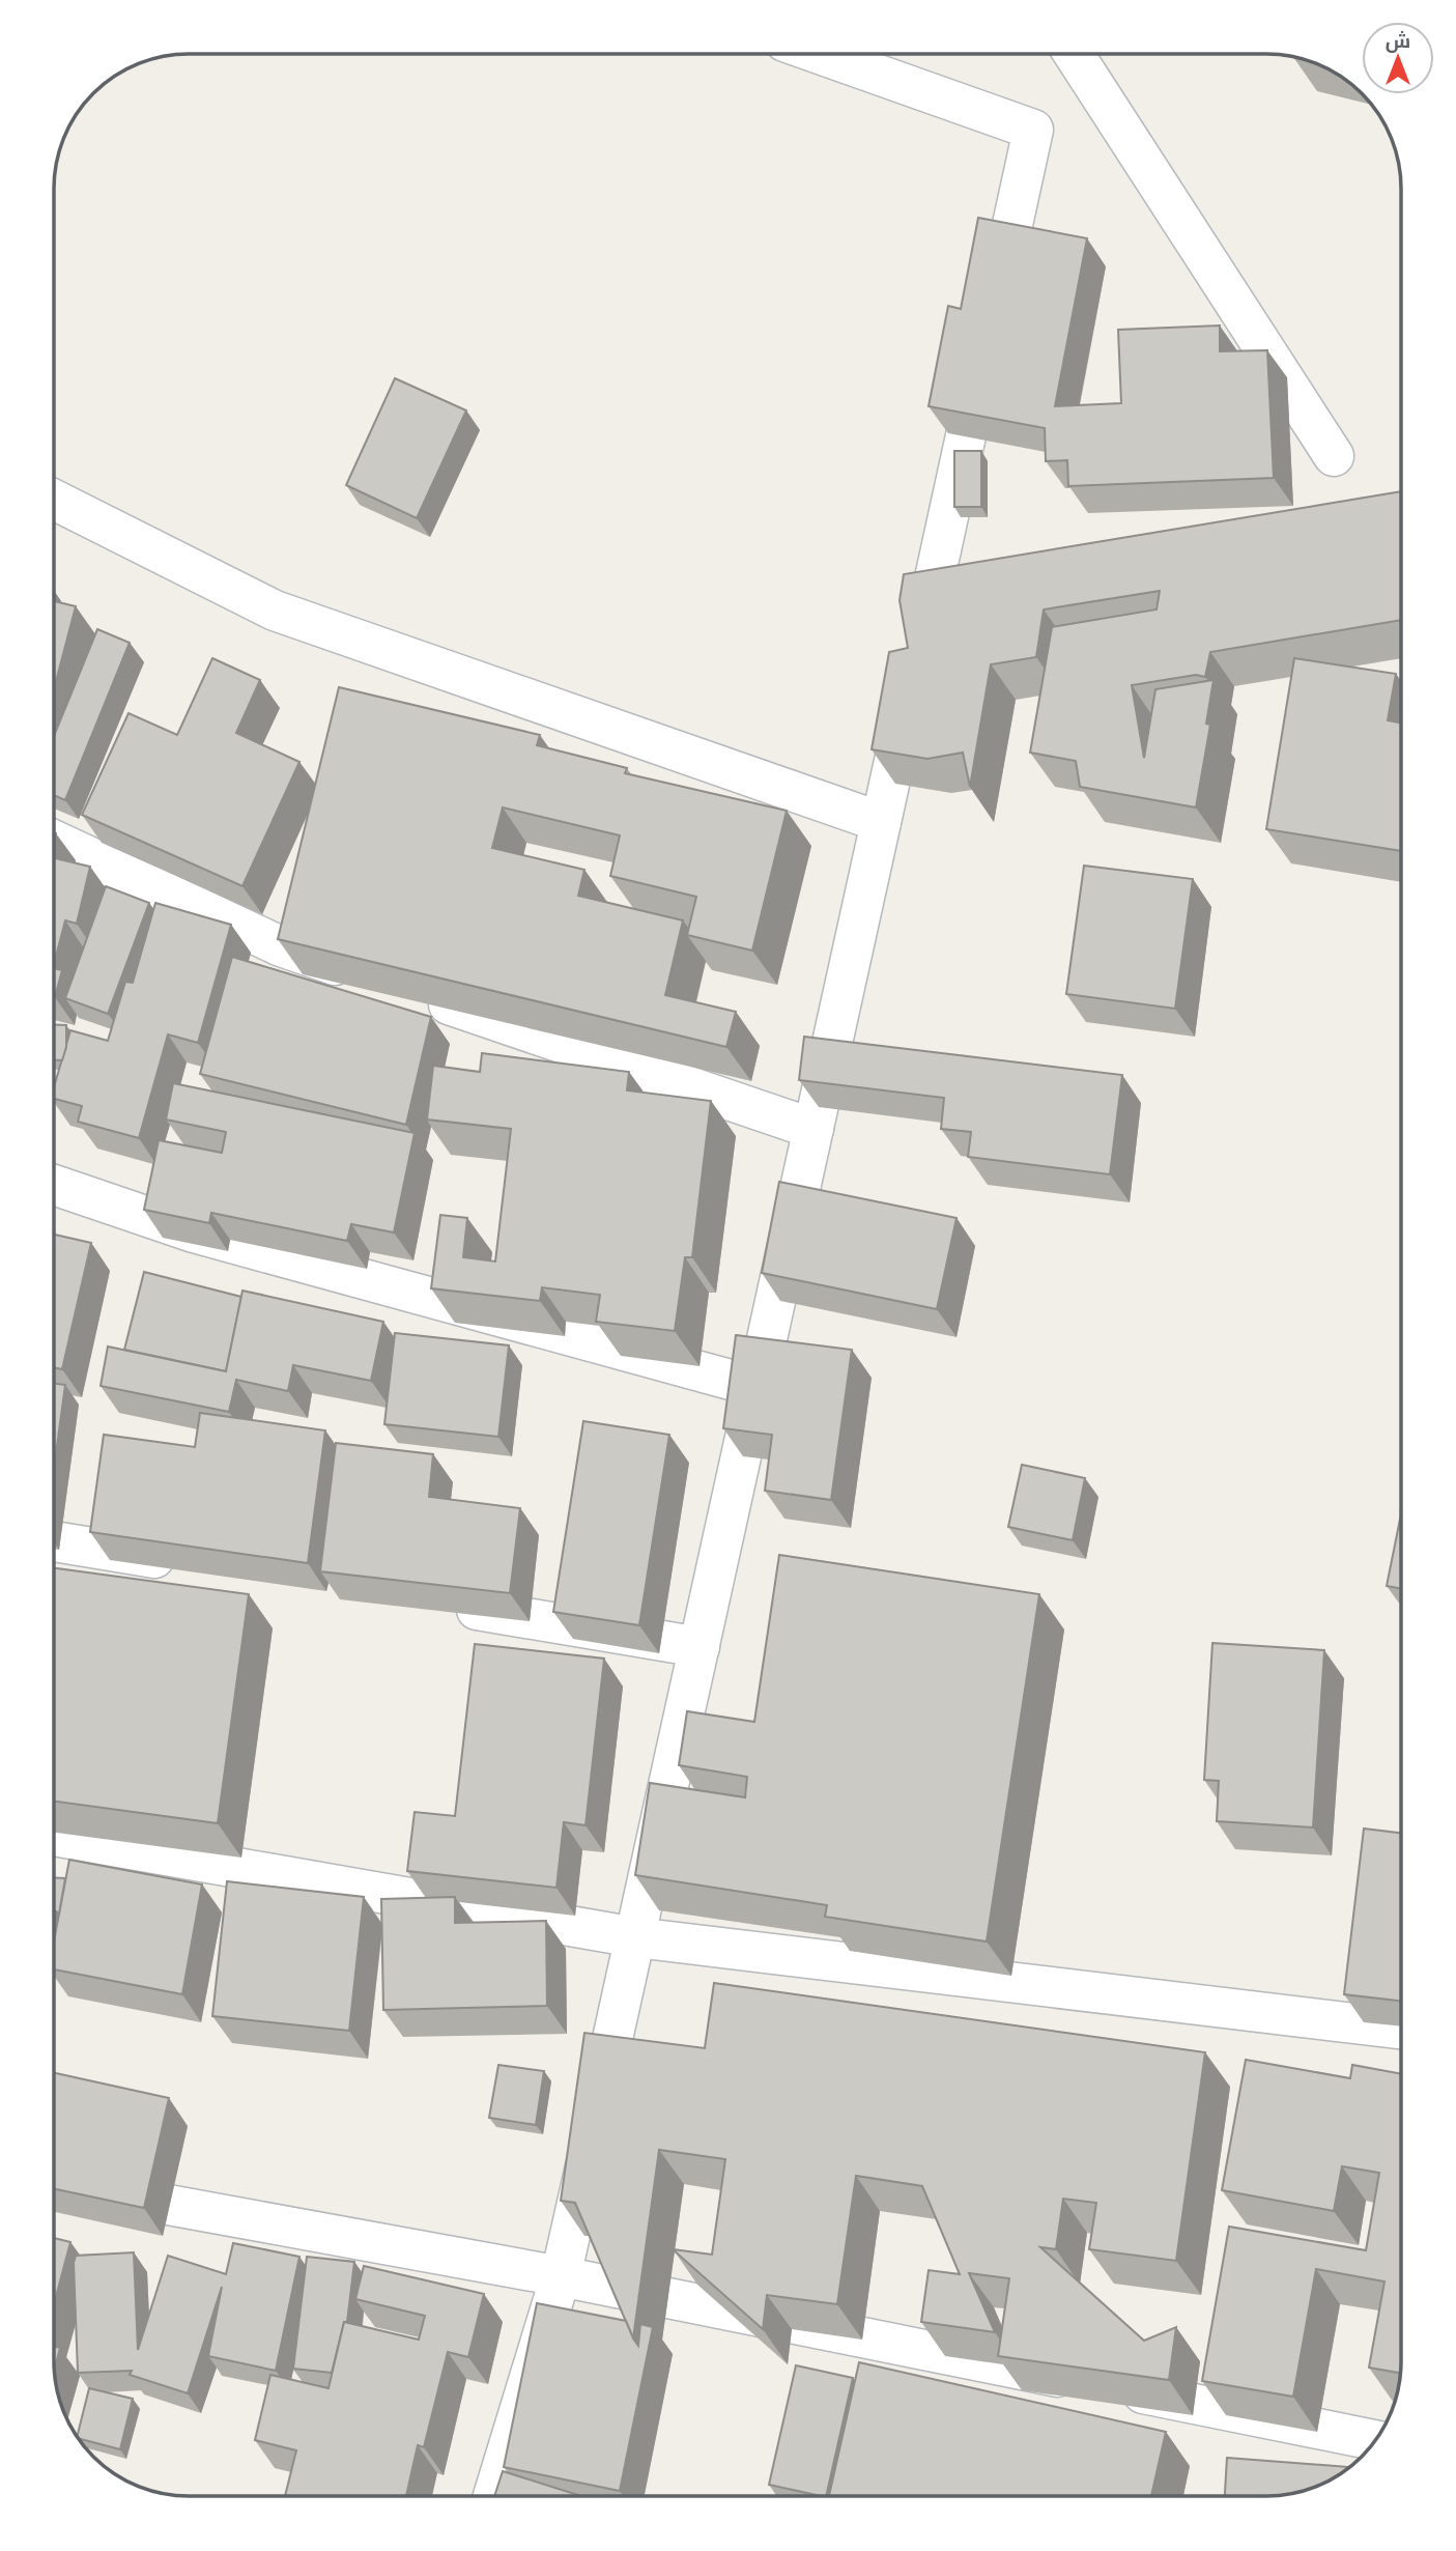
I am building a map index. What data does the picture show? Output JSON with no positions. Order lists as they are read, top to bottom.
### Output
{
  "north": "top"
}
